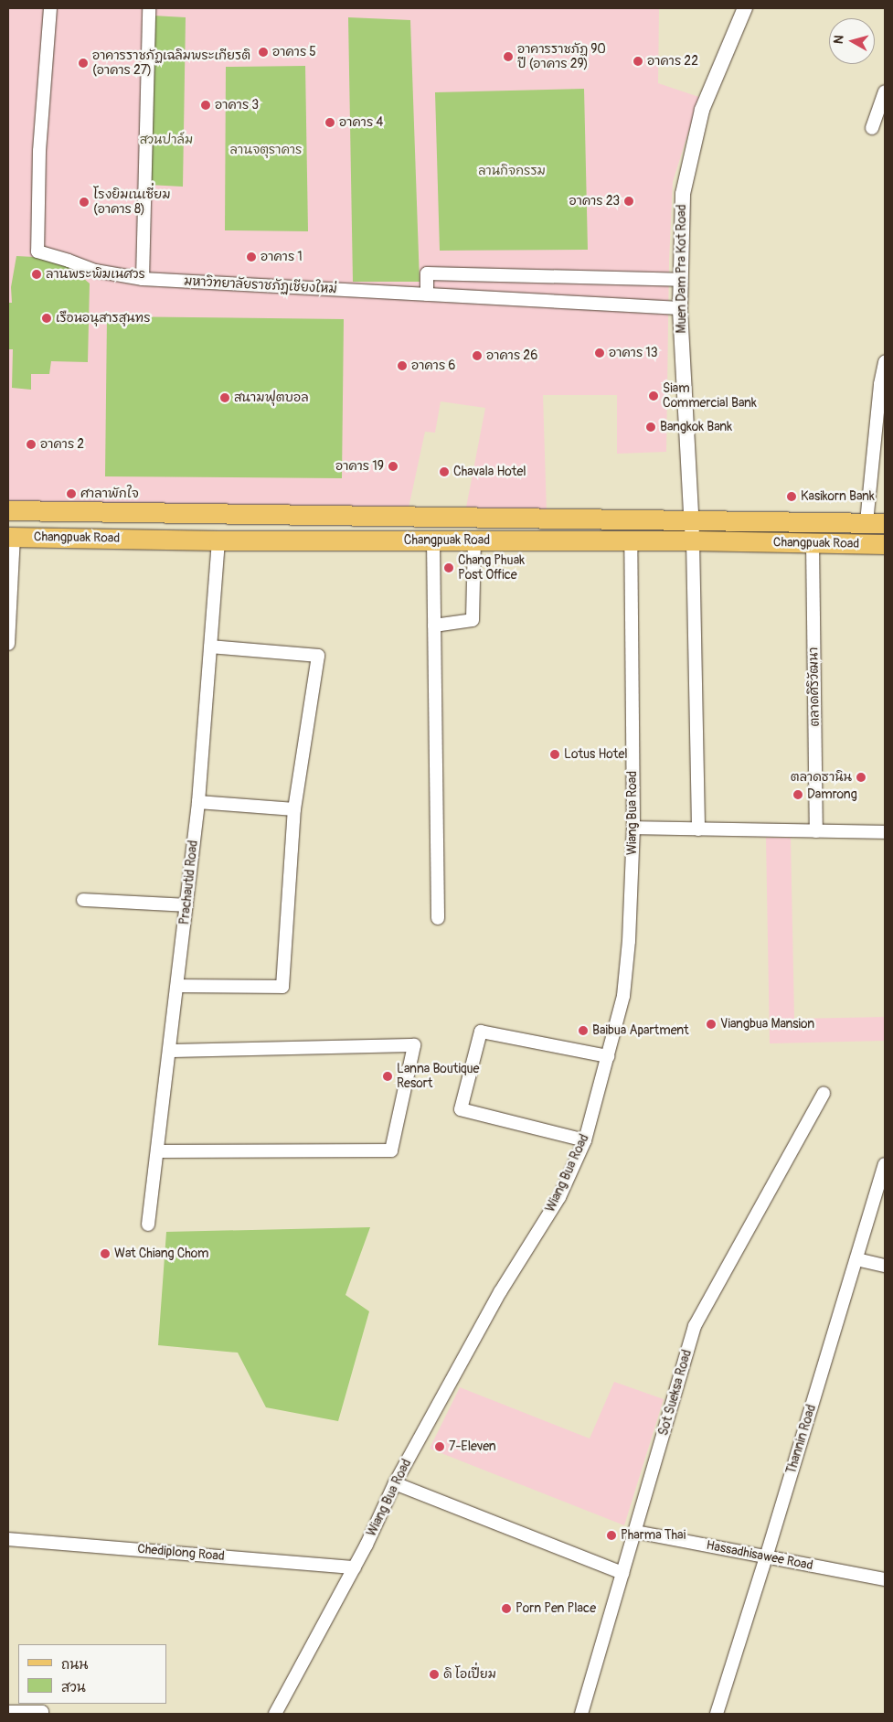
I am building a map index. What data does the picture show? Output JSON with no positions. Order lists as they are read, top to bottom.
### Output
{
  "streets": {
    "main road": ["Changpuak Road"],
    "street": [
      "Muen Dam Pra Kot Road",
      "มหาวิทยาลัยราชภัฏเชียงใหม่",
      "ตลาดศิริวัฒนา",
      "Wiang Bua Road",
      "Prachautid Road",
      "Sot Sueksa Road",
      "Thannin Road",
      "Chediplong Road",
      "Hassadhisawee Road"
    ]
  },
  "crossings": [
    ["Muen Dam Pra Kot Road", "มหาวิทยาลัยราชภัฏเชียงใหม่"],
    ["Muen Dam Pra Kot Road", "Changpuak Road"],
    ["Changpuak Road", "ตลาดศิริวัฒนา"],
    ["Changpuak Road", "Wiang Bua Road"],
    ["Changpuak Road", "Prachautid Road"],
    ["Wiang Bua Road", "Chediplong Road"],
    ["Sot Sueksa Road", "Hassadhisawee Road"],
    ["Thannin Road", "Hassadhisawee Road"]
  ],
  "parks": ["สวนปาล์ม", "ลานจตุราคาร", "ลานกิจกรรม"],
  "places": [
    "อาคาร 5",
    "อาคารราชภัฏ 90 ปี (อาคาร 29)",
    "อาคาร 22",
    "อาคารราชภัฏเฉลิมพระเกียรติ (อาคาร 27)",
    "อาคาร 3",
    "อาคาร 4",
    "อาคาร 23",
    "โรงยิมเนเซี่ยม (อาคาร 8)",
    "อาคาร 1",
    "ลานพระพิฆเนศวร",
    "เรือนอนุสารสุนทร",
    "อาคาร 13",
    "อาคาร 26",
    "อาคาร 6",
    "Siam Commercial Bank",
    "สนามฟุตบอล",
    "Bangkok Bank",
    "อาคาร 2",
    "อาคาร 19",
    "Chavala Hotel",
    "ศาลาพักใจ",
    "Kasikorn Bank",
    "Chang Phuak Post Office",
    "Lotus Hotel",
    "ตลาดธานิน",
    "Damrong",
    "Viangbua Mansion",
    "Baibua Apartment",
    "Lanna Boutique Resort",
    "Wat Chiang Chom",
    "7-Eleven",
    "Pharma Thai",
    "Porn Pen Place",
    "ดิ โอเปี่ยม"
  ],
  "legend": ["ถนน", "สวน"],
  "north": "left"
}
